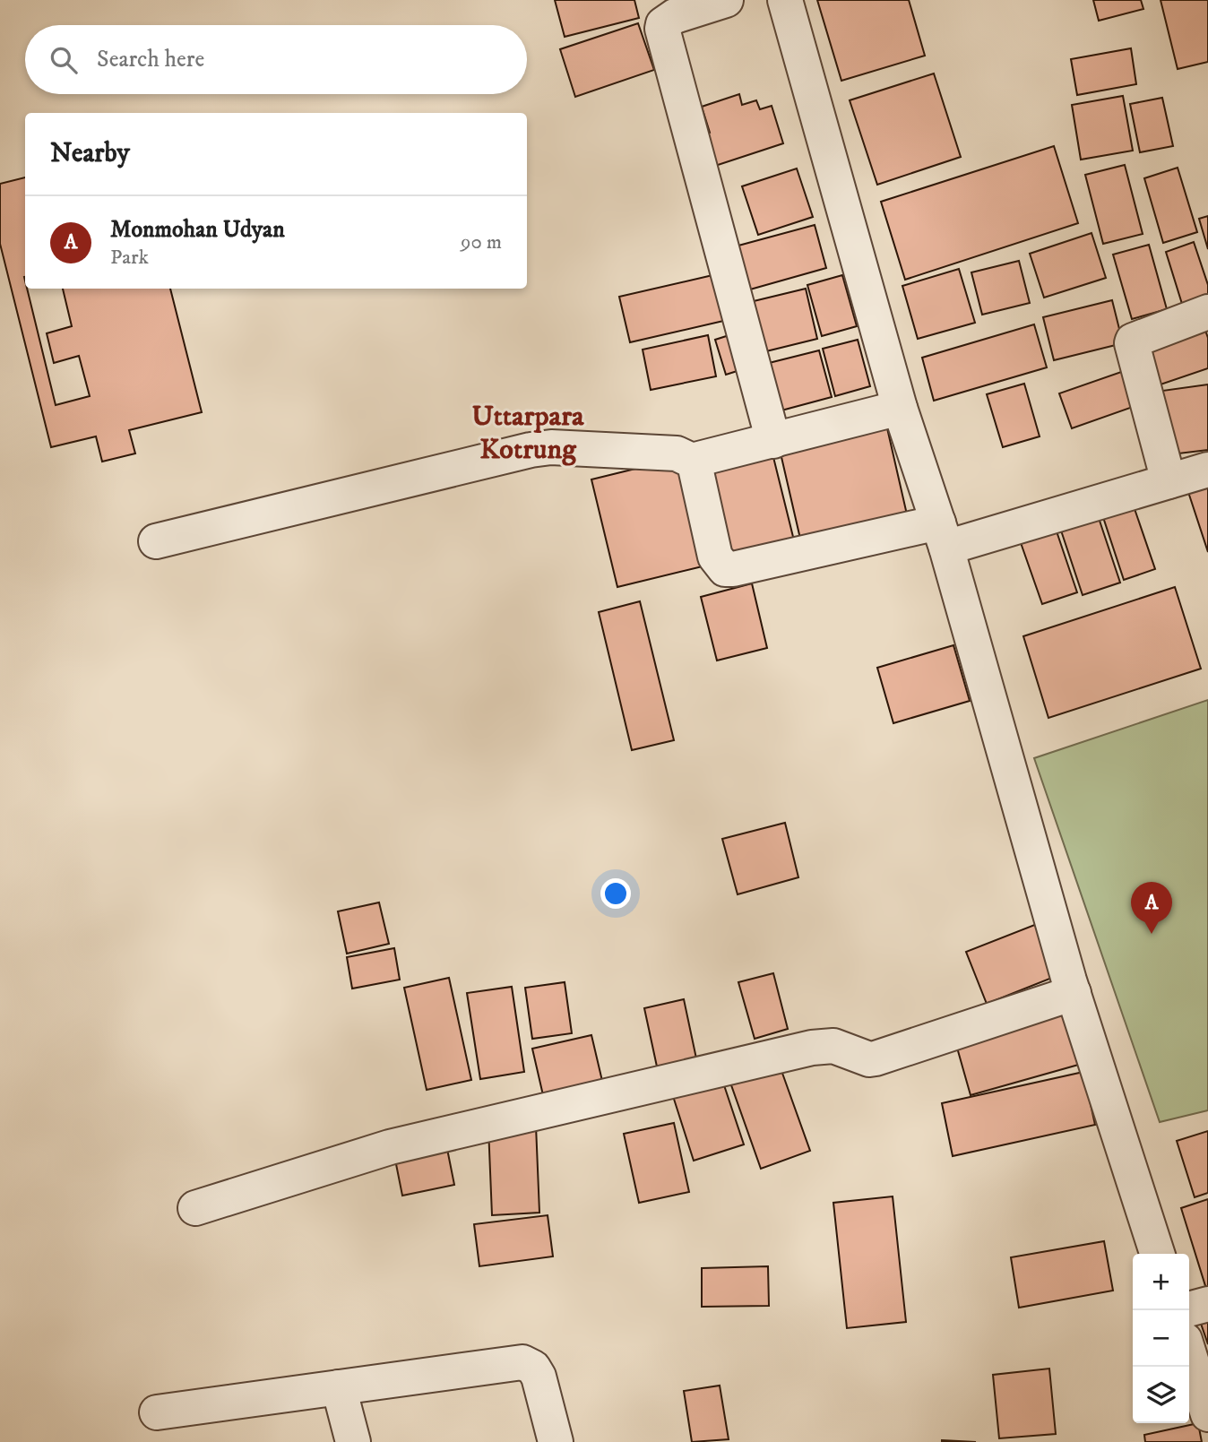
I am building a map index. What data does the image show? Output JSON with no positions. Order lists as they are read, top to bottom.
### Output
{
  "districts": ["Uttarpara Kotrung"],
  "page": {
    "search": "Search here",
    "heading": "Nearby",
    "list": [
      {
        "mark": "A",
        "name": "Monmohan Udyan",
        "note": "Park",
        "value": "90 m"
      }
    ],
    "pins": "A",
    "map_buttons": ["+", "−"]
  }
}
